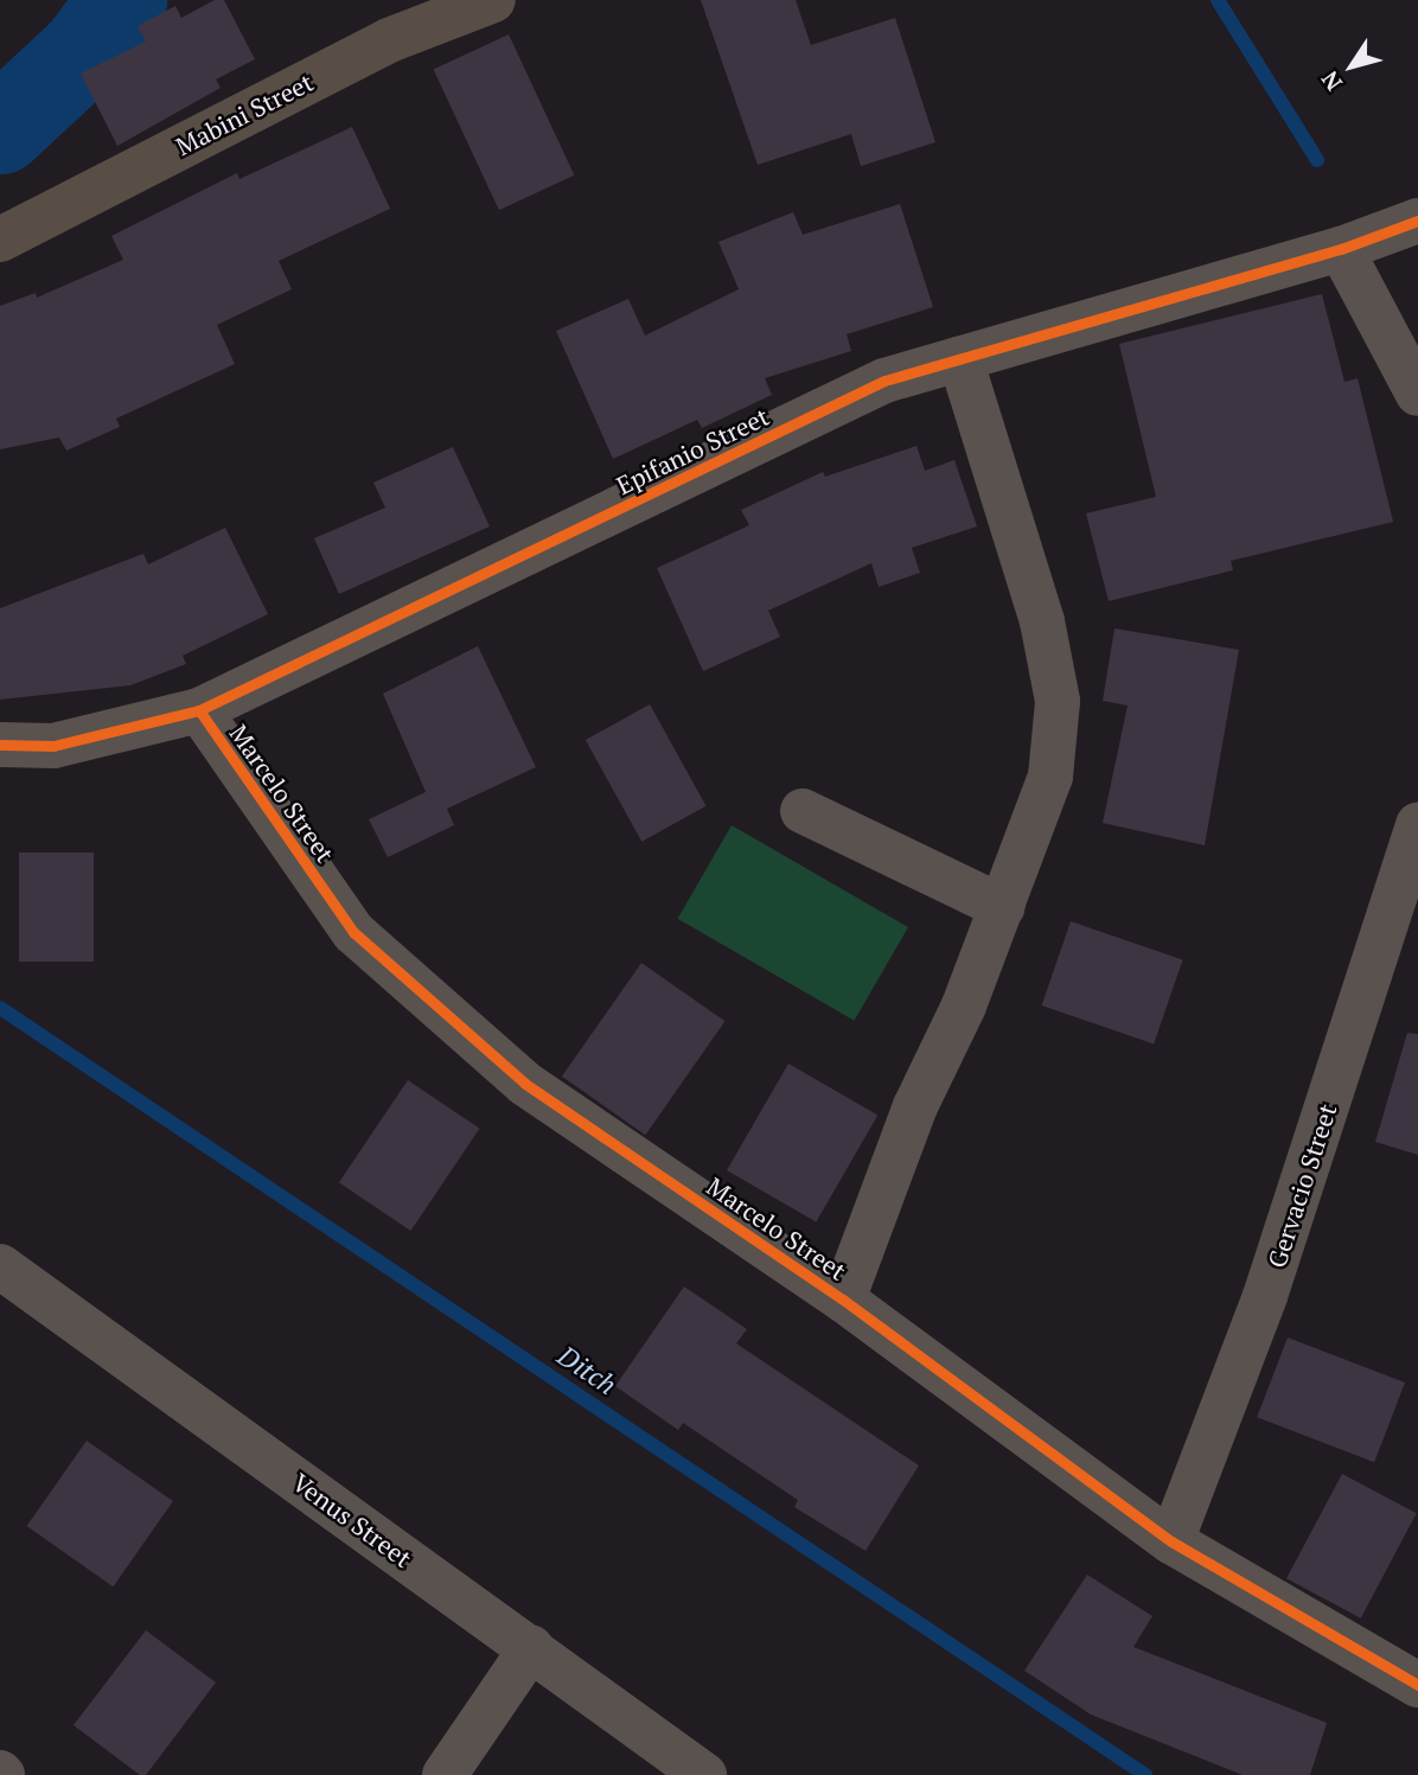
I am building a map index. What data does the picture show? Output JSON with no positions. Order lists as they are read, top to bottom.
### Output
{
  "streets": {
    "main road": ["Mabini Street"],
    "street": [
      "Epifanio Street",
      "Marcelo Street",
      "Gervacio Street",
      "Venus Street"
    ]
  },
  "crossings": [
    ["Epifanio Street", "Marcelo Street"],
    ["Marcelo Street", "Gervacio Street"]
  ],
  "water": ["Ditch"],
  "north": "bottom left"
}
